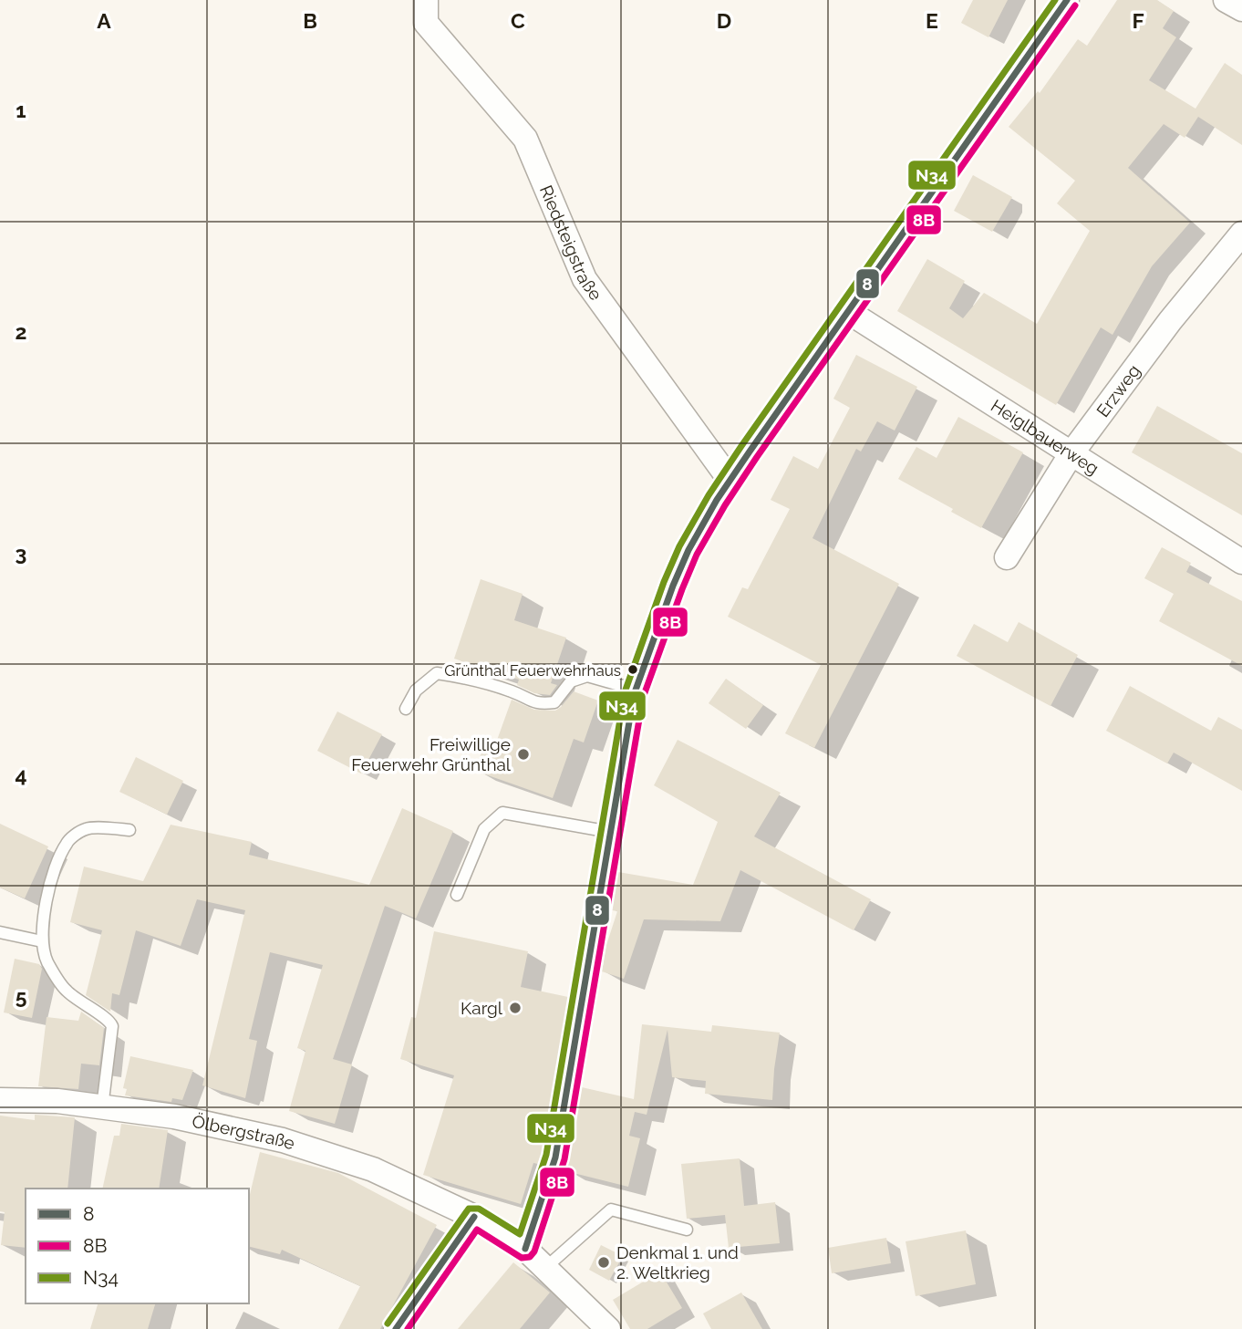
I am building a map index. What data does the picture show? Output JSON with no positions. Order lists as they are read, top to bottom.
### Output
{
  "streets": {
    "street": [
      "Riedsteigstraße",
      "Erzweg",
      "Heiglbauerweg",
      "Ölbergstraße"
    ]
  },
  "crossings": [
    ["Erzweg", "Heiglbauerweg"]
  ],
  "places": [
    "Grünthal Feuerwehrhaus",
    "Freiwillige Feuerwehr Grünthal",
    "Kargl",
    "Denkmal 1. und 2. Weltkrieg"
  ],
  "lines": ["transit line 8", "transit line N34", "transit line 8B"],
  "legend": ["8", "8B", "N34"],
  "grid": {
    "columns": [
      "A",
      "B",
      "C",
      "D",
      "E",
      "F"
    ],
    "rows": [
      "1",
      "2",
      "3",
      "4",
      "5"
    ]
  }
}
